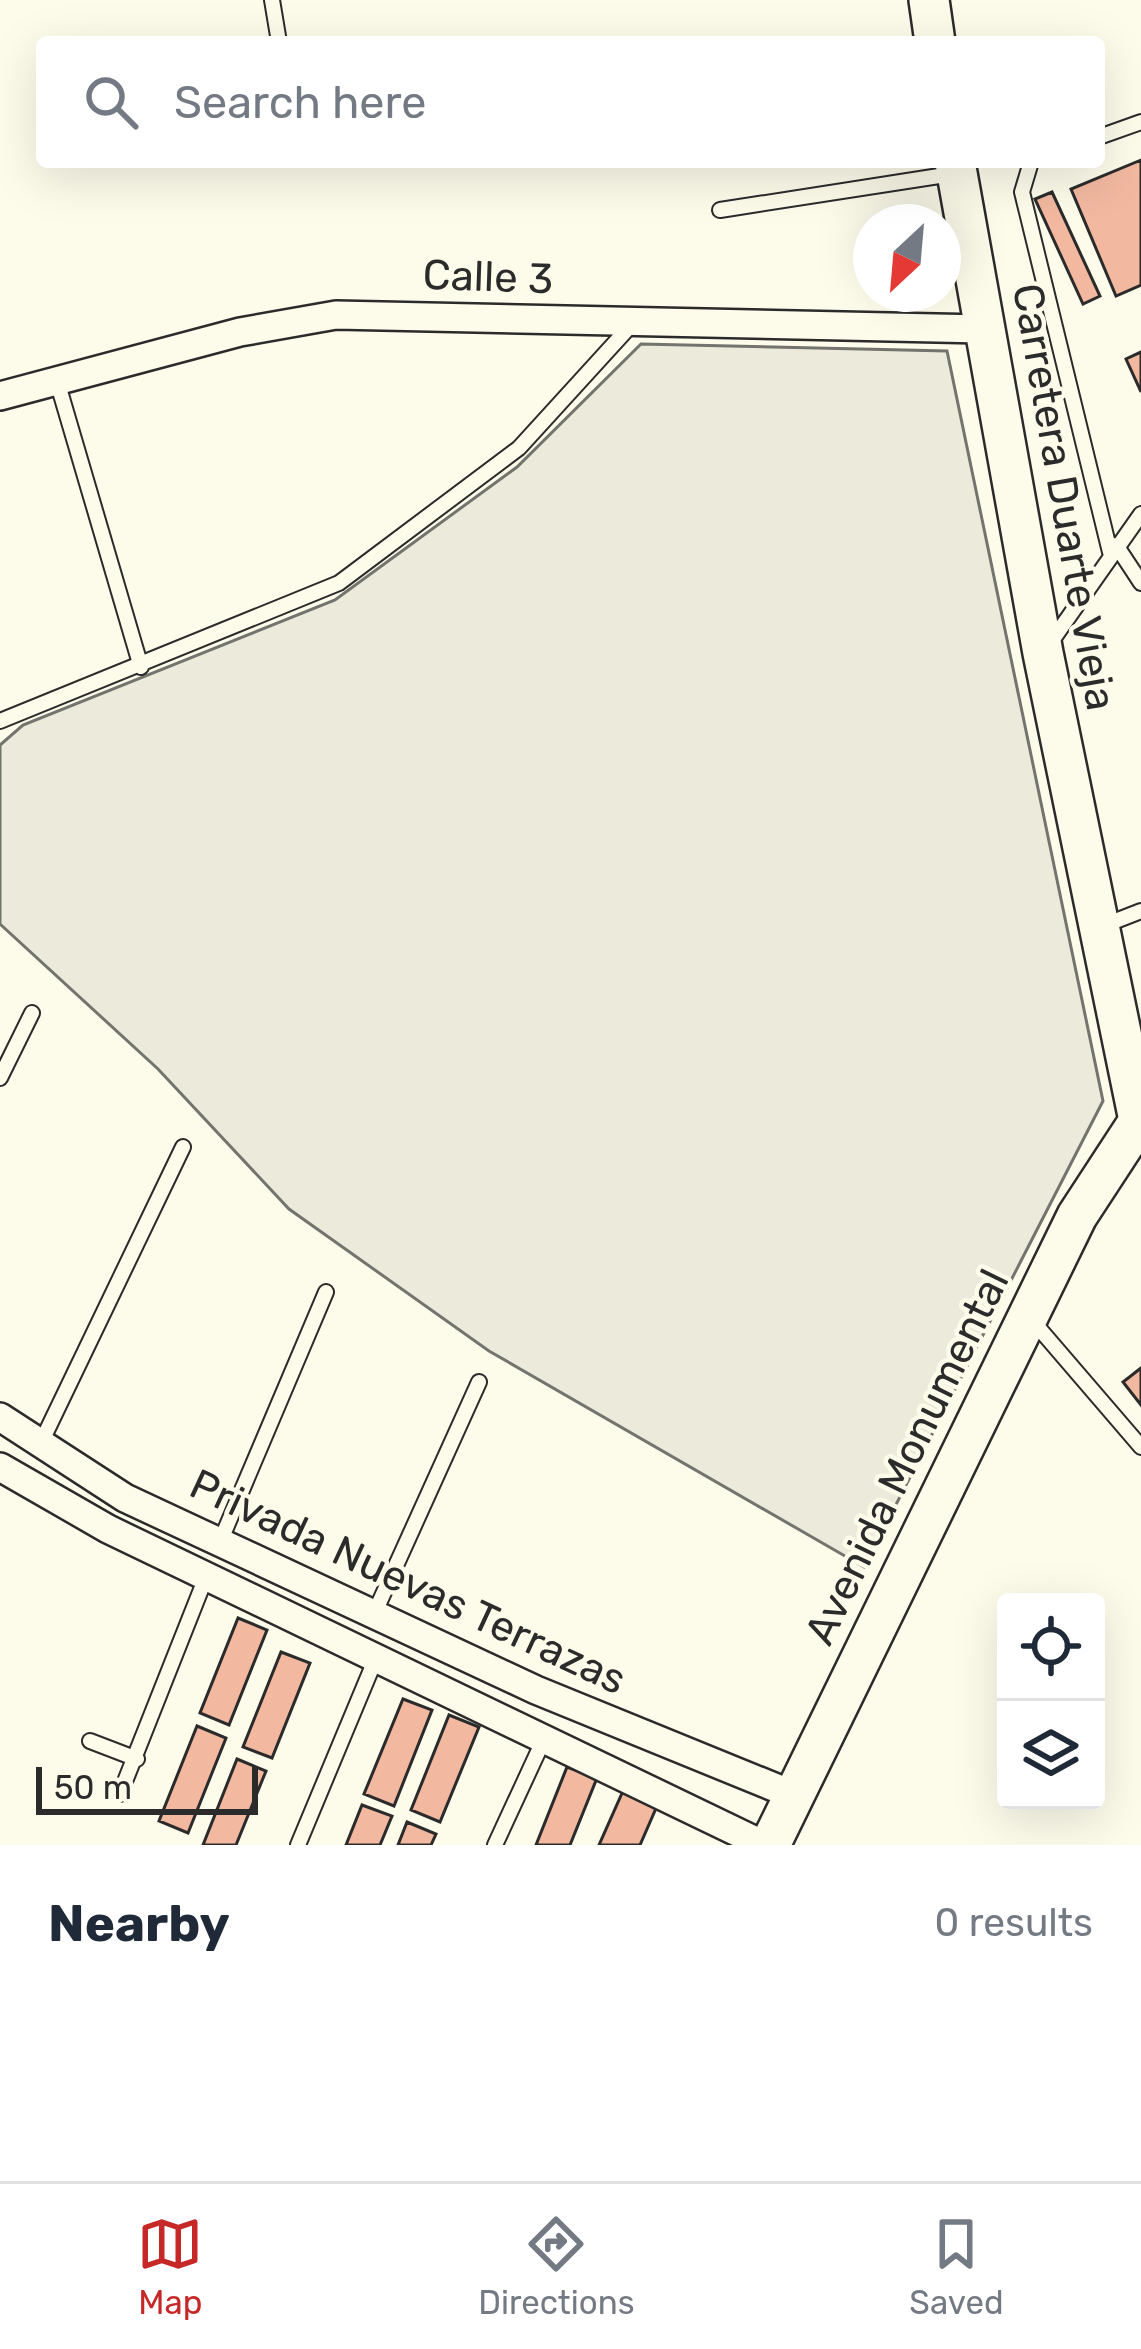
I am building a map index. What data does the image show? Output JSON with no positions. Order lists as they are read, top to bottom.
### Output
{
  "streets": {
    "main road": ["Carretera Duarte Vieja", "Avenida Monumental"],
    "street": ["Calle 3", "Privada Nuevas Terrazas"]
  },
  "crossings": [
    ["Calle 3", "Carretera Duarte Vieja"],
    ["Carretera Duarte Vieja", "Avenida Monumental"],
    ["Avenida Monumental", "Privada Nuevas Terrazas"]
  ],
  "scale_bar": "50 m",
  "north": "bottom left",
  "page": {
    "search": "Search here",
    "scale": "50 m",
    "heading": ["Nearby", "0 results"],
    "nav": ["Map", "Directions", "Saved"]
  }
}
